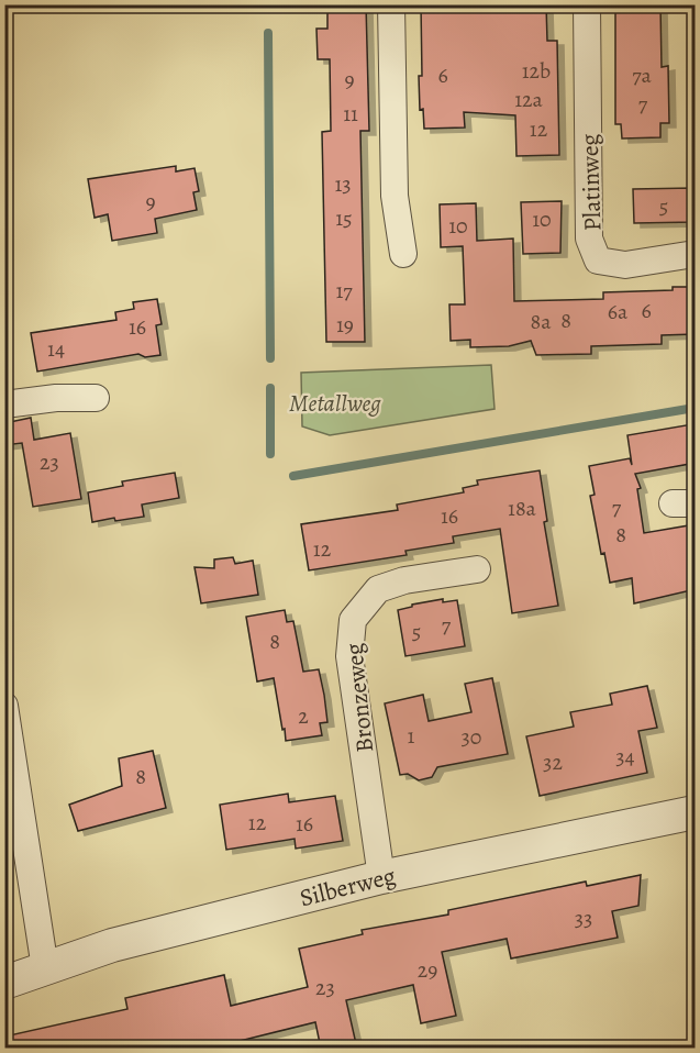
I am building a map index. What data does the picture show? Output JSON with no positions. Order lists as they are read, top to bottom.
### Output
{
  "streets": {
    "street": ["Platinweg", "Bronzeweg", "Silberweg"]
  },
  "crossings": [
    ["Bronzeweg", "Silberweg"]
  ],
  "parks": ["Metallweg"],
  "house_numbers": [
    "12b",
    "6",
    "7a",
    "9",
    "12a",
    "7",
    "11",
    "12",
    "13",
    "9",
    "5",
    "15",
    "10",
    "10",
    "17",
    "6",
    "6a",
    "8",
    "8a",
    "19",
    "16",
    "14",
    "23",
    "7",
    "18a",
    "16",
    "8",
    "12",
    "7",
    "5",
    "8",
    "2",
    "1",
    "30",
    "34",
    "32",
    "8",
    "12",
    "16",
    "33",
    "29",
    "23"
  ]
}
